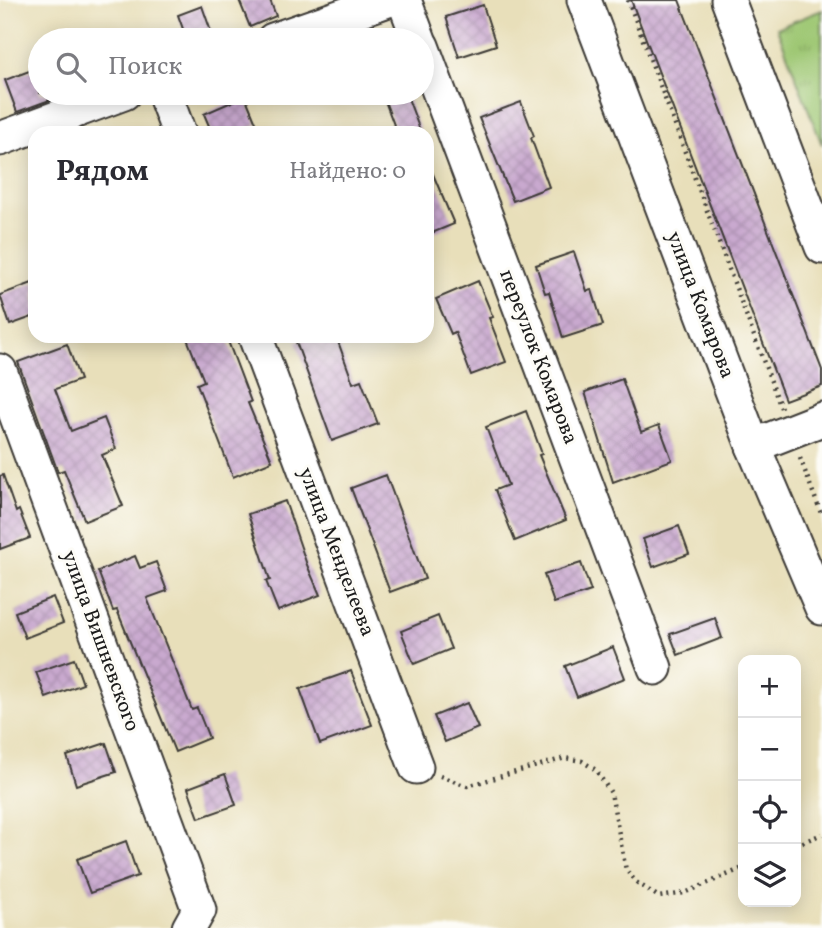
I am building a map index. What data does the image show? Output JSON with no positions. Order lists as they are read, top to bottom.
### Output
{
  "streets": {
    "street": [
      "улица Комарова",
      "переулок Комарова",
      "улица Менделеева",
      "улица Вишневского"
    ]
  },
  "page": {
    "search": "Поиск",
    "heading": ["Рядом", "Найдено: 0"],
    "map_buttons": ["+", "−"]
  }
}
